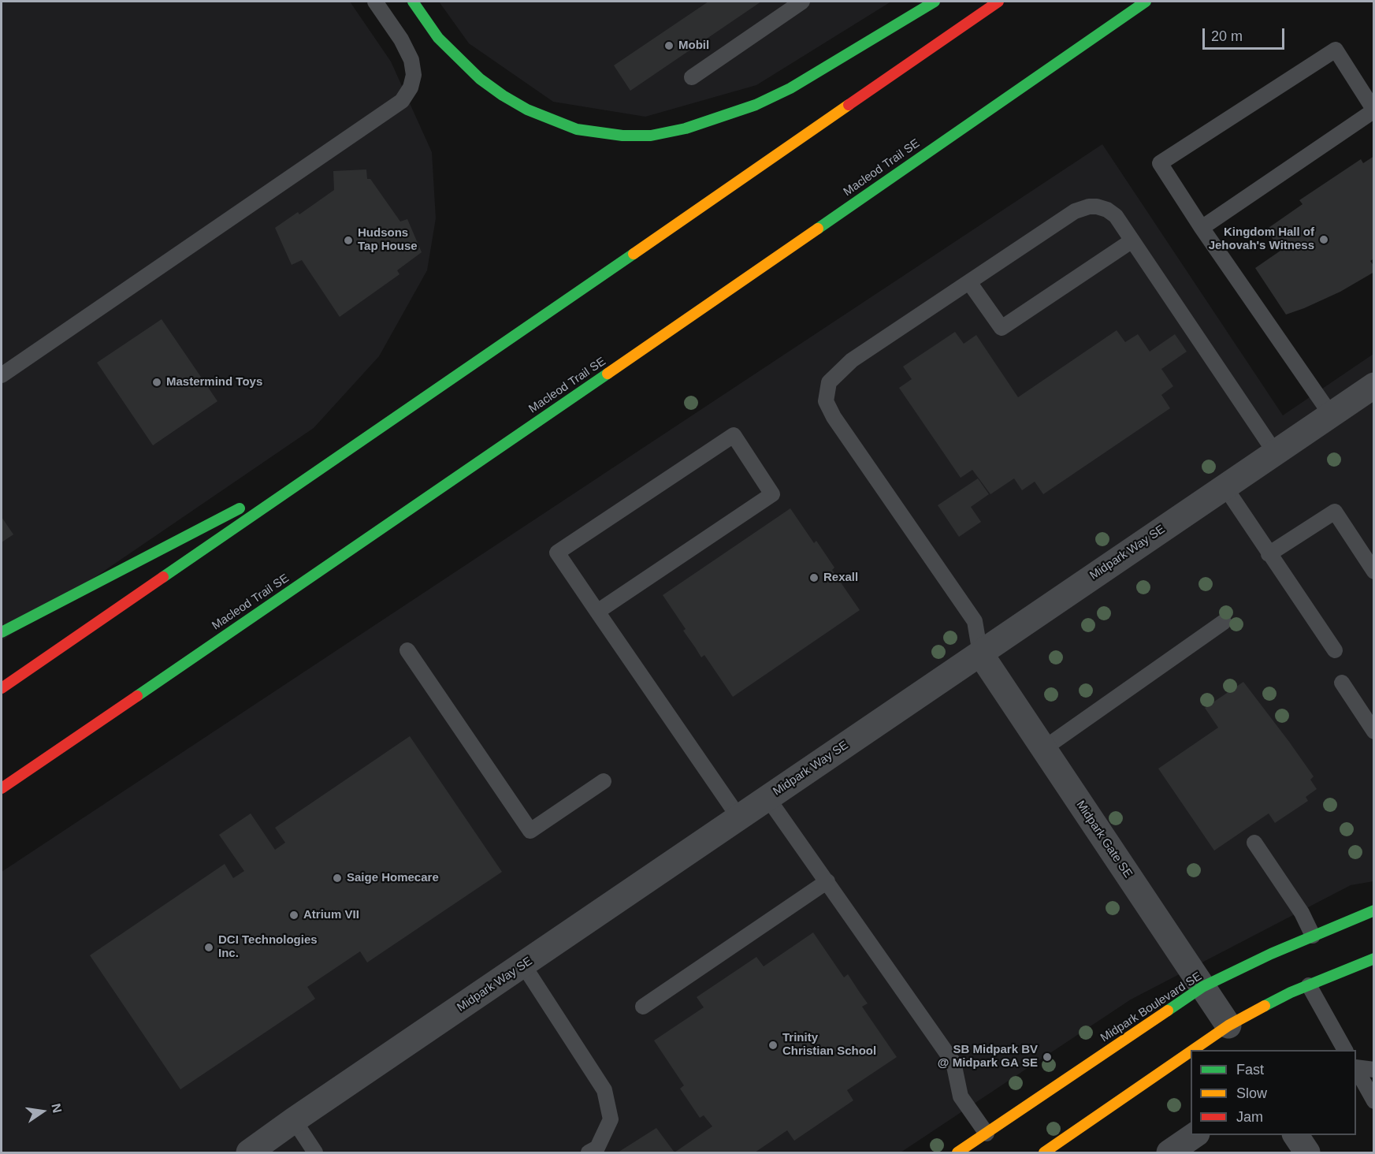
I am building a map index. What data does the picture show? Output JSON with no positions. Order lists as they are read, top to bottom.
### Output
{
  "streets": {
    "main road": ["Macleod Trail SE", "Midpark Boulevard SE"],
    "street": ["Midpark Way SE", "Midpark Gate SE"]
  },
  "crossings": [
    ["Midpark Way SE", "Midpark Gate SE"],
    ["Midpark Gate SE", "Midpark Boulevard SE"]
  ],
  "places": [
    "Mobil",
    "Kingdom Hall of Jehovah's Witness",
    "Hudsons Tap House",
    "Mastermind Toys",
    "Rexall",
    "Saige Homecare",
    "Atrium VII",
    "DCI Technologies Inc.",
    "Trinity Christian School",
    "SB Midpark BV @ Midpark GA SE"
  ],
  "legend": ["Fast", "Slow", "Jam"],
  "scale_bar": "20 m",
  "north": "right"
}
